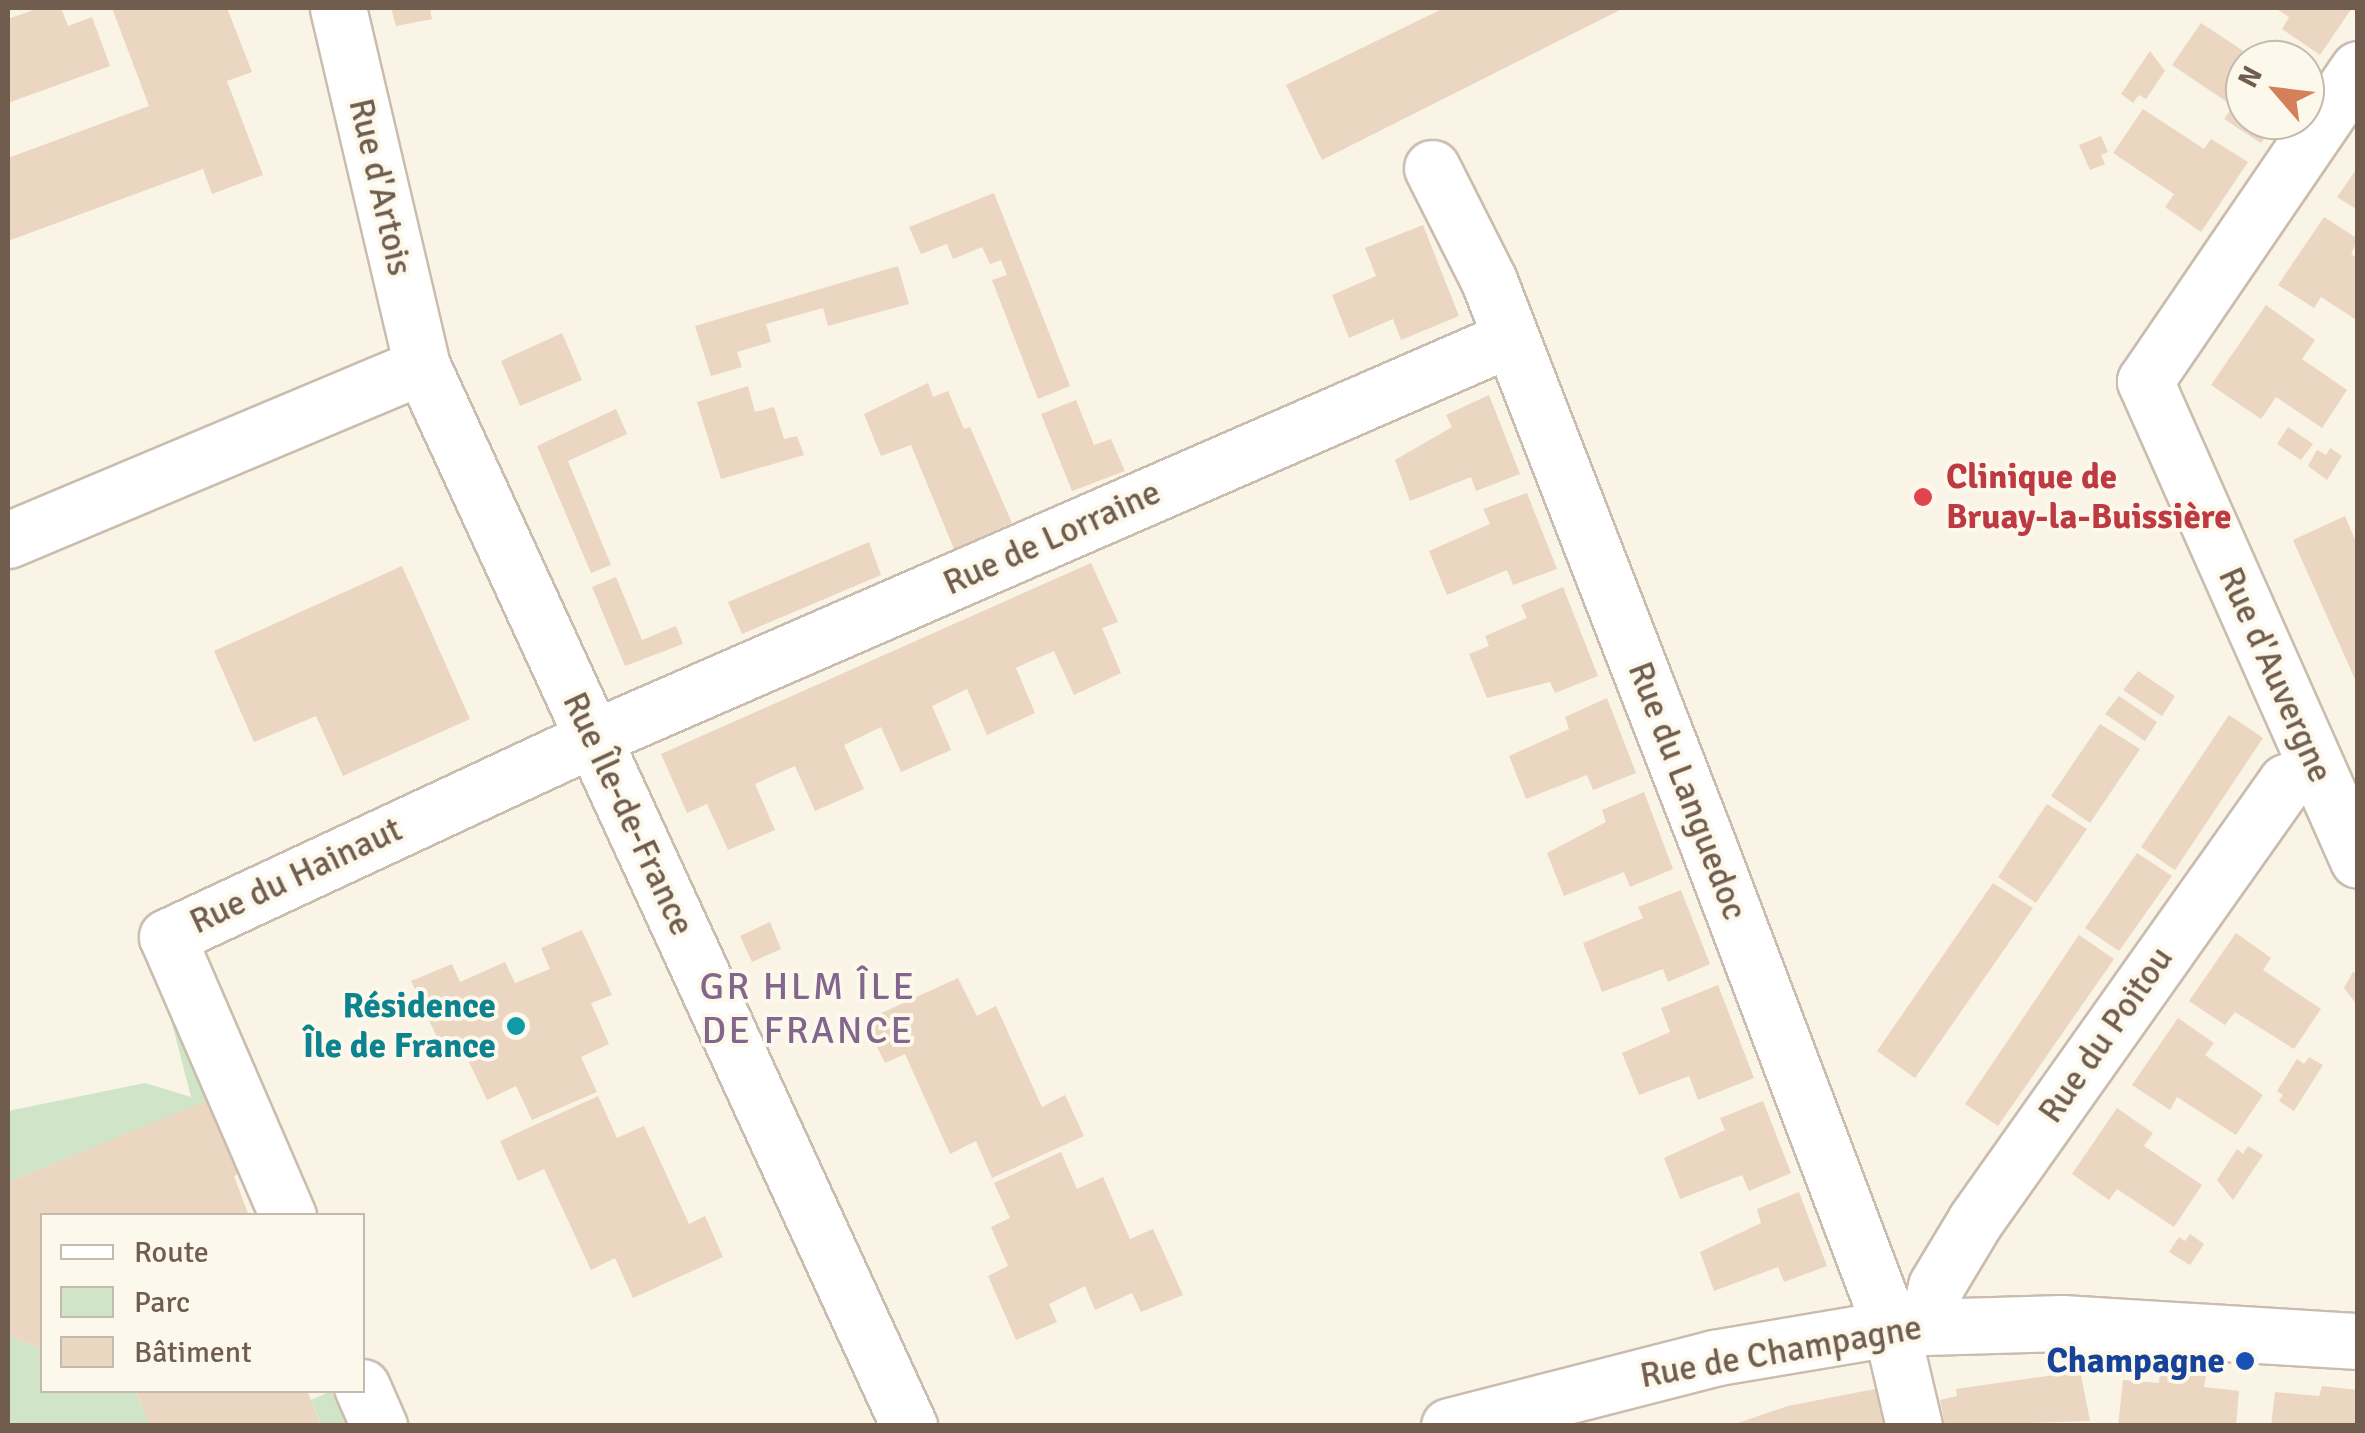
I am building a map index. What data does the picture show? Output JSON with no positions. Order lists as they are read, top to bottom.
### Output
{
  "streets": {
    "street": [
      "Rue d'Artois",
      "Rue de Lorraine",
      "Rue d'Auvergne",
      "Rue du Languedoc",
      "Rue Île-de-France",
      "Rue du Hainaut",
      "Rue du Poitou",
      "Rue de Champagne"
    ]
  },
  "crossings": [
    ["Rue d'Artois", "Rue Île-de-France"],
    ["Rue de Lorraine", "Rue du Languedoc"],
    ["Rue de Lorraine", "Rue Île-de-France"],
    ["Rue de Lorraine", "Rue du Hainaut"],
    ["Rue d'Auvergne", "Rue du Poitou"],
    ["Rue du Languedoc", "Rue du Poitou"],
    ["Rue du Languedoc", "Rue de Champagne"],
    ["Rue Île-de-France", "Rue du Hainaut"],
    ["Rue du Poitou", "Rue de Champagne"]
  ],
  "districts": ["GR HLM ÎLE DE FRANCE"],
  "places": ["Clinique de Bruay-la-Buissière", "Résidence Île de France", "Champagne"],
  "legend": ["Route", "Parc", "Bâtiment"],
  "north": "top left"
}
